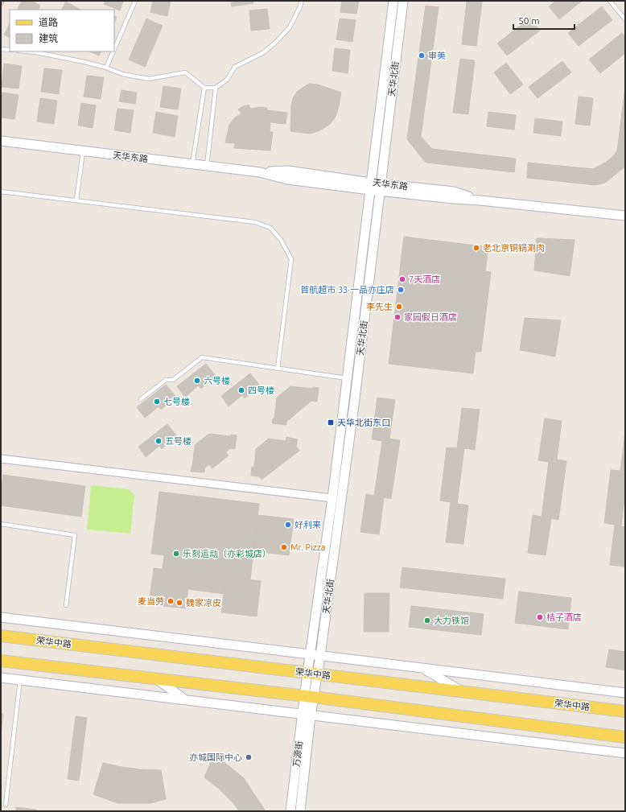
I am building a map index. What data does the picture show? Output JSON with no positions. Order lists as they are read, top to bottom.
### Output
{
  "streets": {
    "main road": ["荣华中路"],
    "street": ["天华北街", "天华东路", "万源街"]
  },
  "crossings": [
    ["天华北街", "天华东路"],
    ["天华北街", "荣华中路"],
    ["天华北街", "万源街"],
    ["荣华中路", "万源街"]
  ],
  "places": {
    "other": [
      "审美",
      "老北京铜锅涮肉",
      "7天酒店",
      "首航超市 33·一品亦庄店",
      "李先生",
      "家园假日酒店",
      "六号楼",
      "四号楼",
      "七号楼",
      "五号楼",
      "好利来",
      "Mr. Pizza",
      "乐刻运动（亦彩城店）",
      "麦当劳",
      "魏家凉皮",
      "桔子酒店",
      "大力铁馆",
      "亦城国际中心"
    ],
    "transit": ["天华北街东口"]
  },
  "legend": ["道路", "建筑"],
  "scale_bar": "50 m"
}
